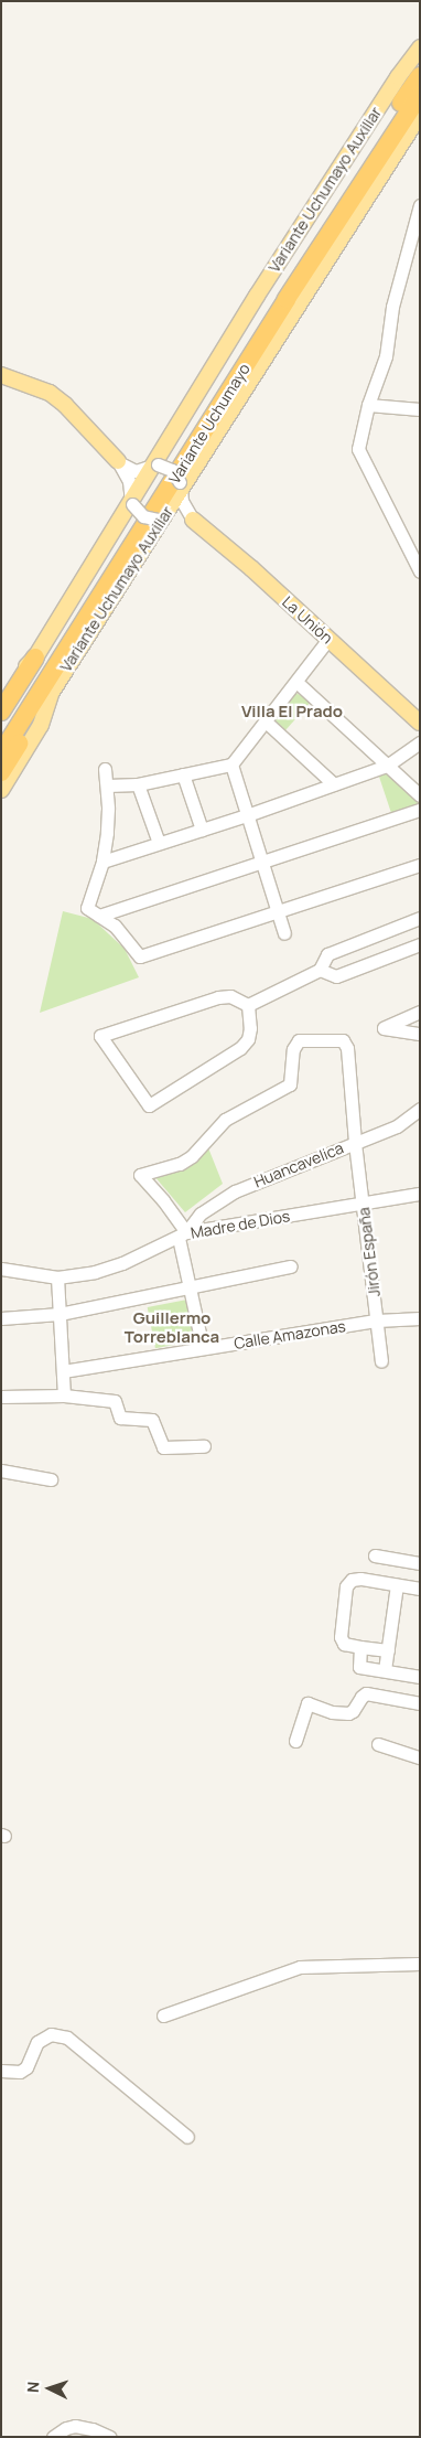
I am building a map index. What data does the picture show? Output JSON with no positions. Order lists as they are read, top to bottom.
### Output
{
  "streets": {
    "highway": ["Variante Uchumayo"],
    "main road": ["Variante Uchumayo Auxiliar", "La Unión"],
    "street": [
      "Huancavelica",
      "Madre de Dios",
      "Jirón España",
      "Calle Amazonas"
    ]
  },
  "crossings": [
    ["Variante Uchumayo Auxiliar", "La Unión"],
    ["Huancavelica", "Madre de Dios"],
    ["Huancavelica", "Jirón España"],
    ["Madre de Dios", "Jirón España"],
    ["Jirón España", "Calle Amazonas"]
  ],
  "districts": ["Villa El Prado", "Guillermo Torreblanca"],
  "north": "left"
}
